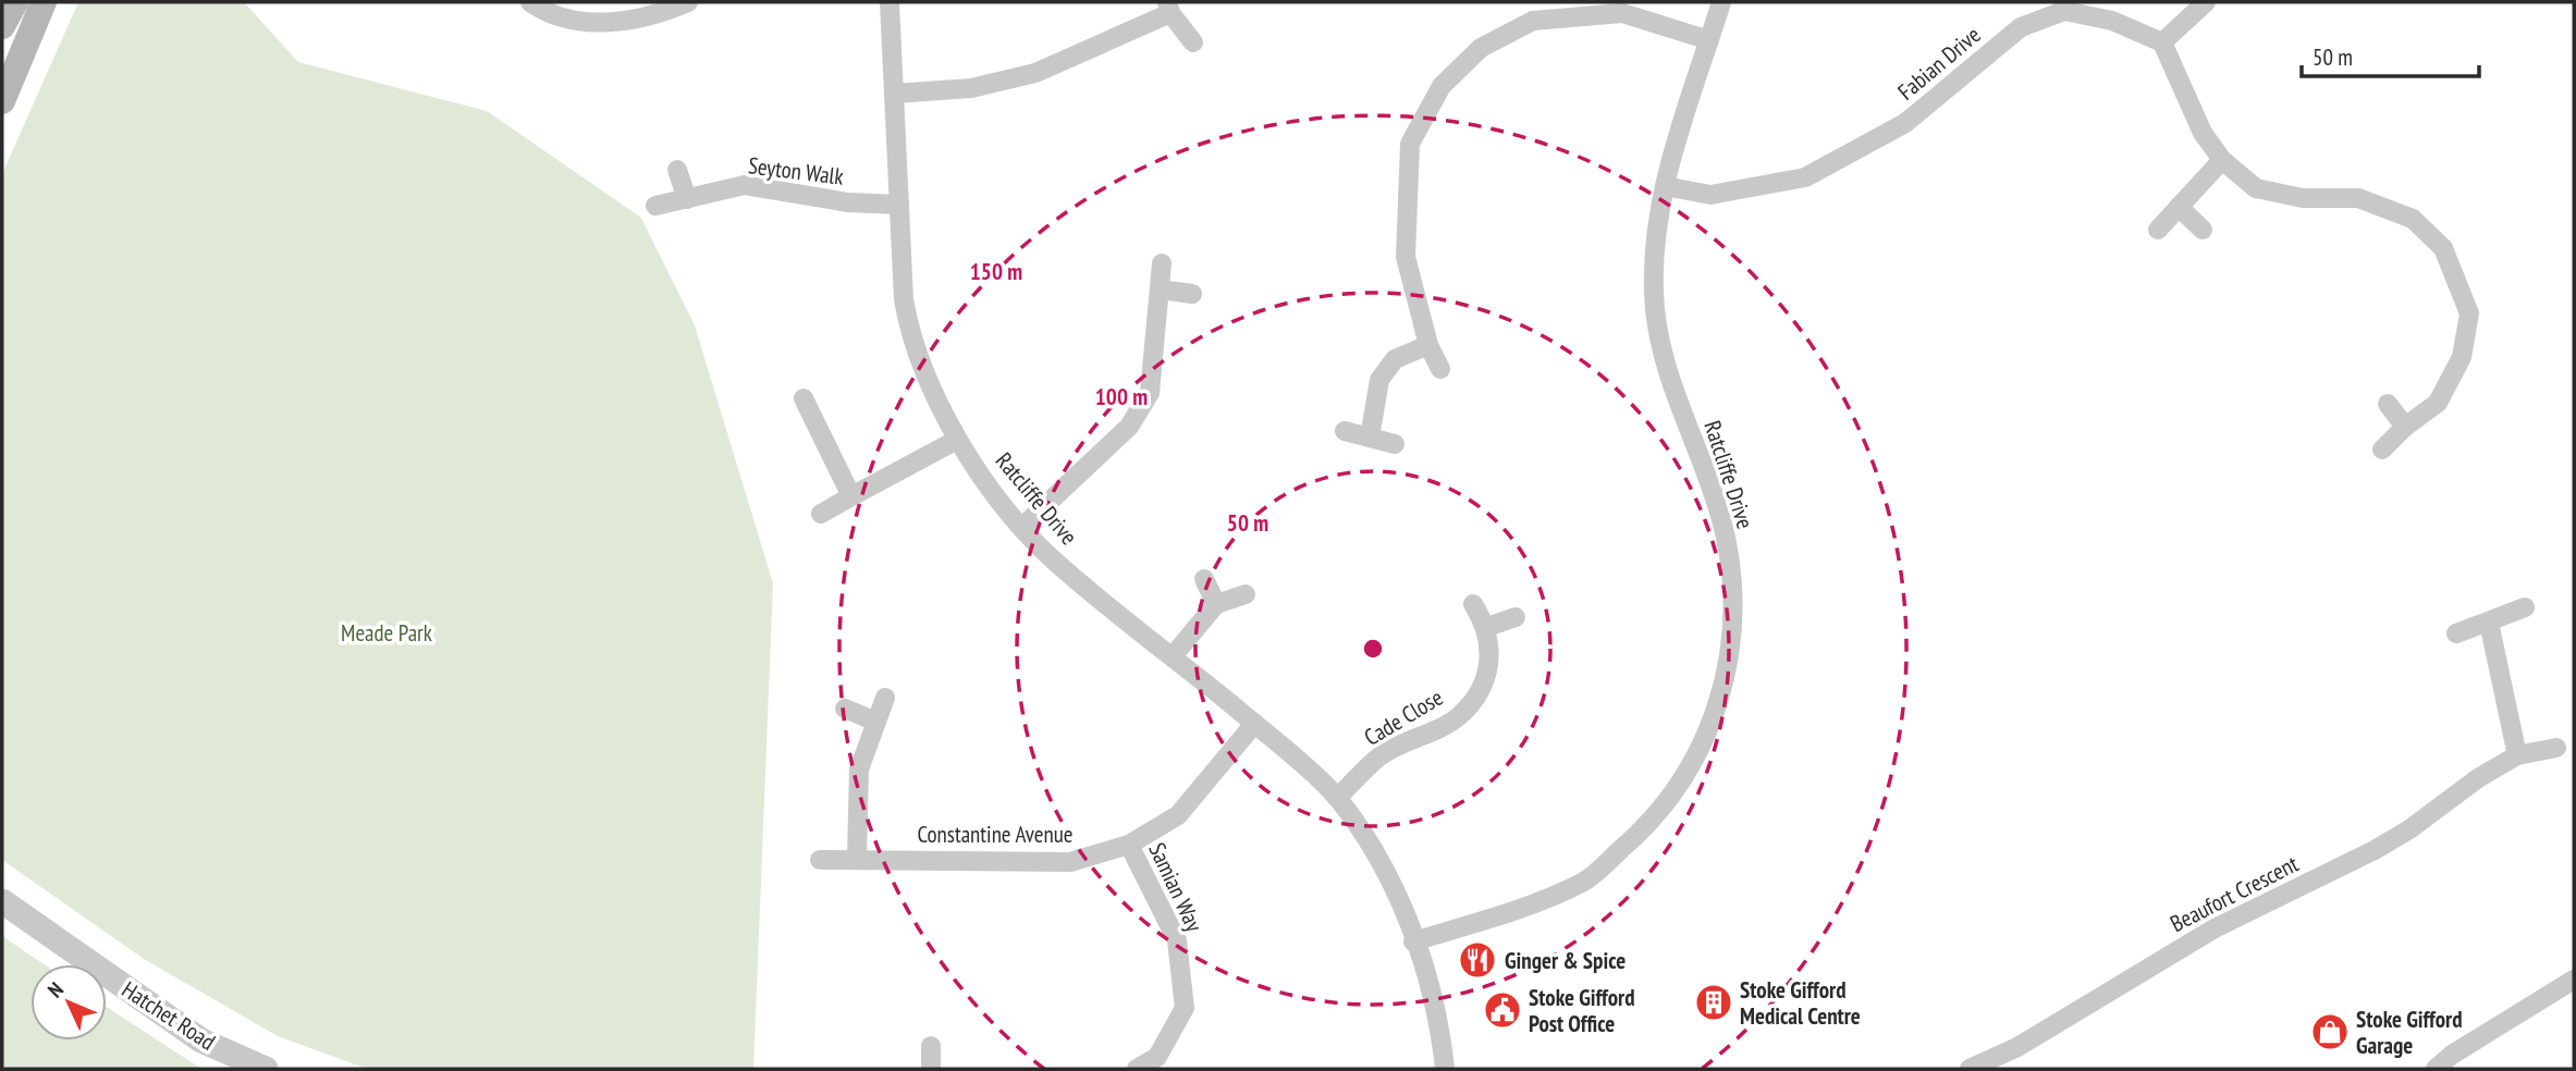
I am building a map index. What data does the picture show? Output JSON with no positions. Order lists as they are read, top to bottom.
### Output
{
  "streets": {
    "street": [
      "Fabian Drive",
      "Seyton Walk",
      "Ratcliffe Drive",
      "Cade Close",
      "Constantine Avenue",
      "Samian Way",
      "Beaufort Crescent",
      "Hatchet Road"
    ]
  },
  "crossings": [
    ["Fabian Drive", "Ratcliffe Drive"],
    ["Seyton Walk", "Ratcliffe Drive"],
    ["Ratcliffe Drive", "Cade Close"],
    ["Ratcliffe Drive", "Constantine Avenue"],
    ["Constantine Avenue", "Samian Way"]
  ],
  "parks": ["Meade Park"],
  "places": {
    "restaurant": ["Ginger & Spice"],
    "building": ["Stoke Gifford Medical Centre"],
    "public building": ["Stoke Gifford Post Office"],
    "shop": ["Stoke Gifford Garage"]
  },
  "scale_bar": "50 m",
  "north": "top left",
  "rings": ["150 m", "100 m", "50 m"]
}
